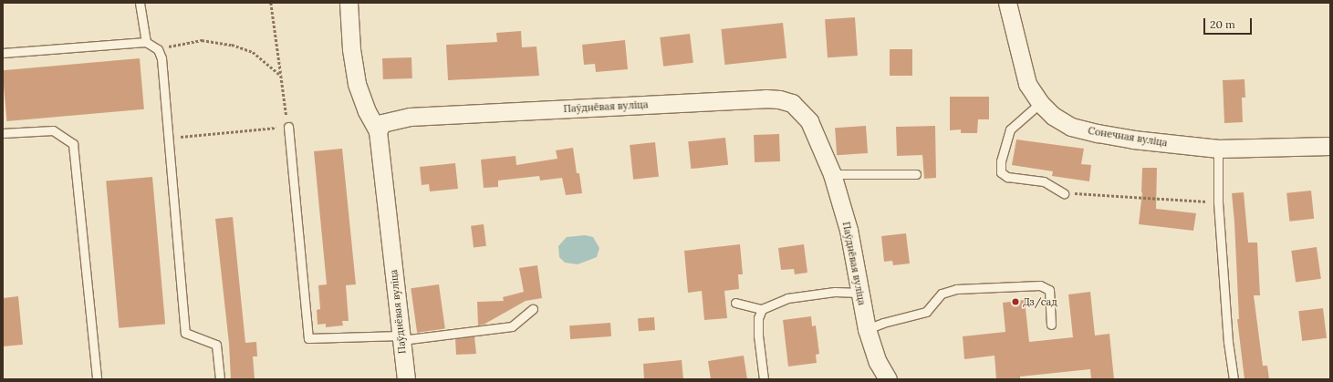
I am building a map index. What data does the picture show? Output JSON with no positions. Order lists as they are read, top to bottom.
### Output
{
  "streets": {
    "street": ["Паўднёвая вуліца", "Сонечная вуліца"]
  },
  "places": ["Дз/сад"],
  "scale_bar": "20 m"
}
